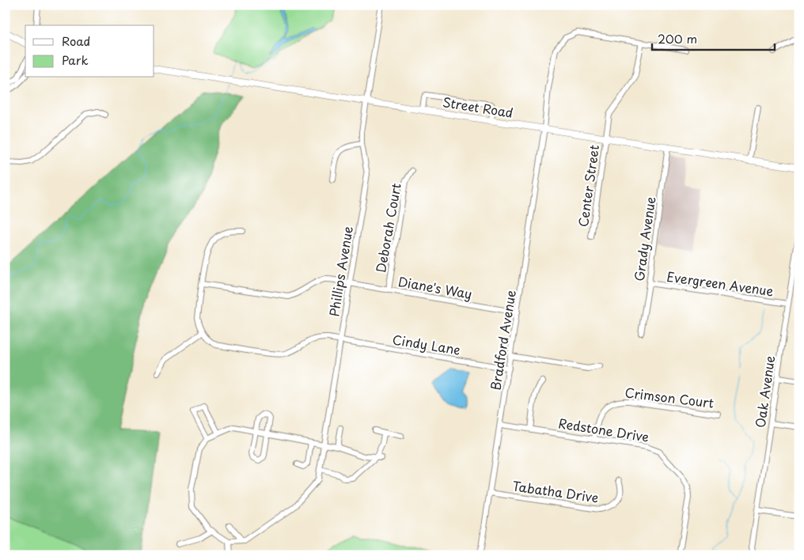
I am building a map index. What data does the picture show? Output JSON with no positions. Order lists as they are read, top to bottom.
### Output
{
  "streets": {
    "main road": ["Street Road"],
    "street": [
      "Center Street",
      "Deborah Court",
      "Grady Avenue",
      "Phillips Avenue",
      "Evergreen Avenue",
      "Diane's Way",
      "Bradford Avenue",
      "Cindy Lane",
      "Oak Avenue",
      "Crimson Court",
      "Redstone Drive",
      "Tabatha Drive"
    ]
  },
  "crossings": [
    ["Street Road", "Center Street"],
    ["Street Road", "Grady Avenue"],
    ["Street Road", "Phillips Avenue"],
    ["Street Road", "Bradford Avenue"],
    ["Center Street", "Bradford Avenue"],
    ["Deborah Court", "Diane's Way"],
    ["Grady Avenue", "Evergreen Avenue"],
    ["Phillips Avenue", "Diane's Way"],
    ["Phillips Avenue", "Cindy Lane"],
    ["Evergreen Avenue", "Oak Avenue"],
    ["Diane's Way", "Bradford Avenue"],
    ["Bradford Avenue", "Cindy Lane"],
    ["Bradford Avenue", "Redstone Drive"],
    ["Bradford Avenue", "Tabatha Drive"],
    ["Crimson Court", "Redstone Drive"]
  ],
  "legend": ["Road", "Park"],
  "scale_bar": "200 m"
}
